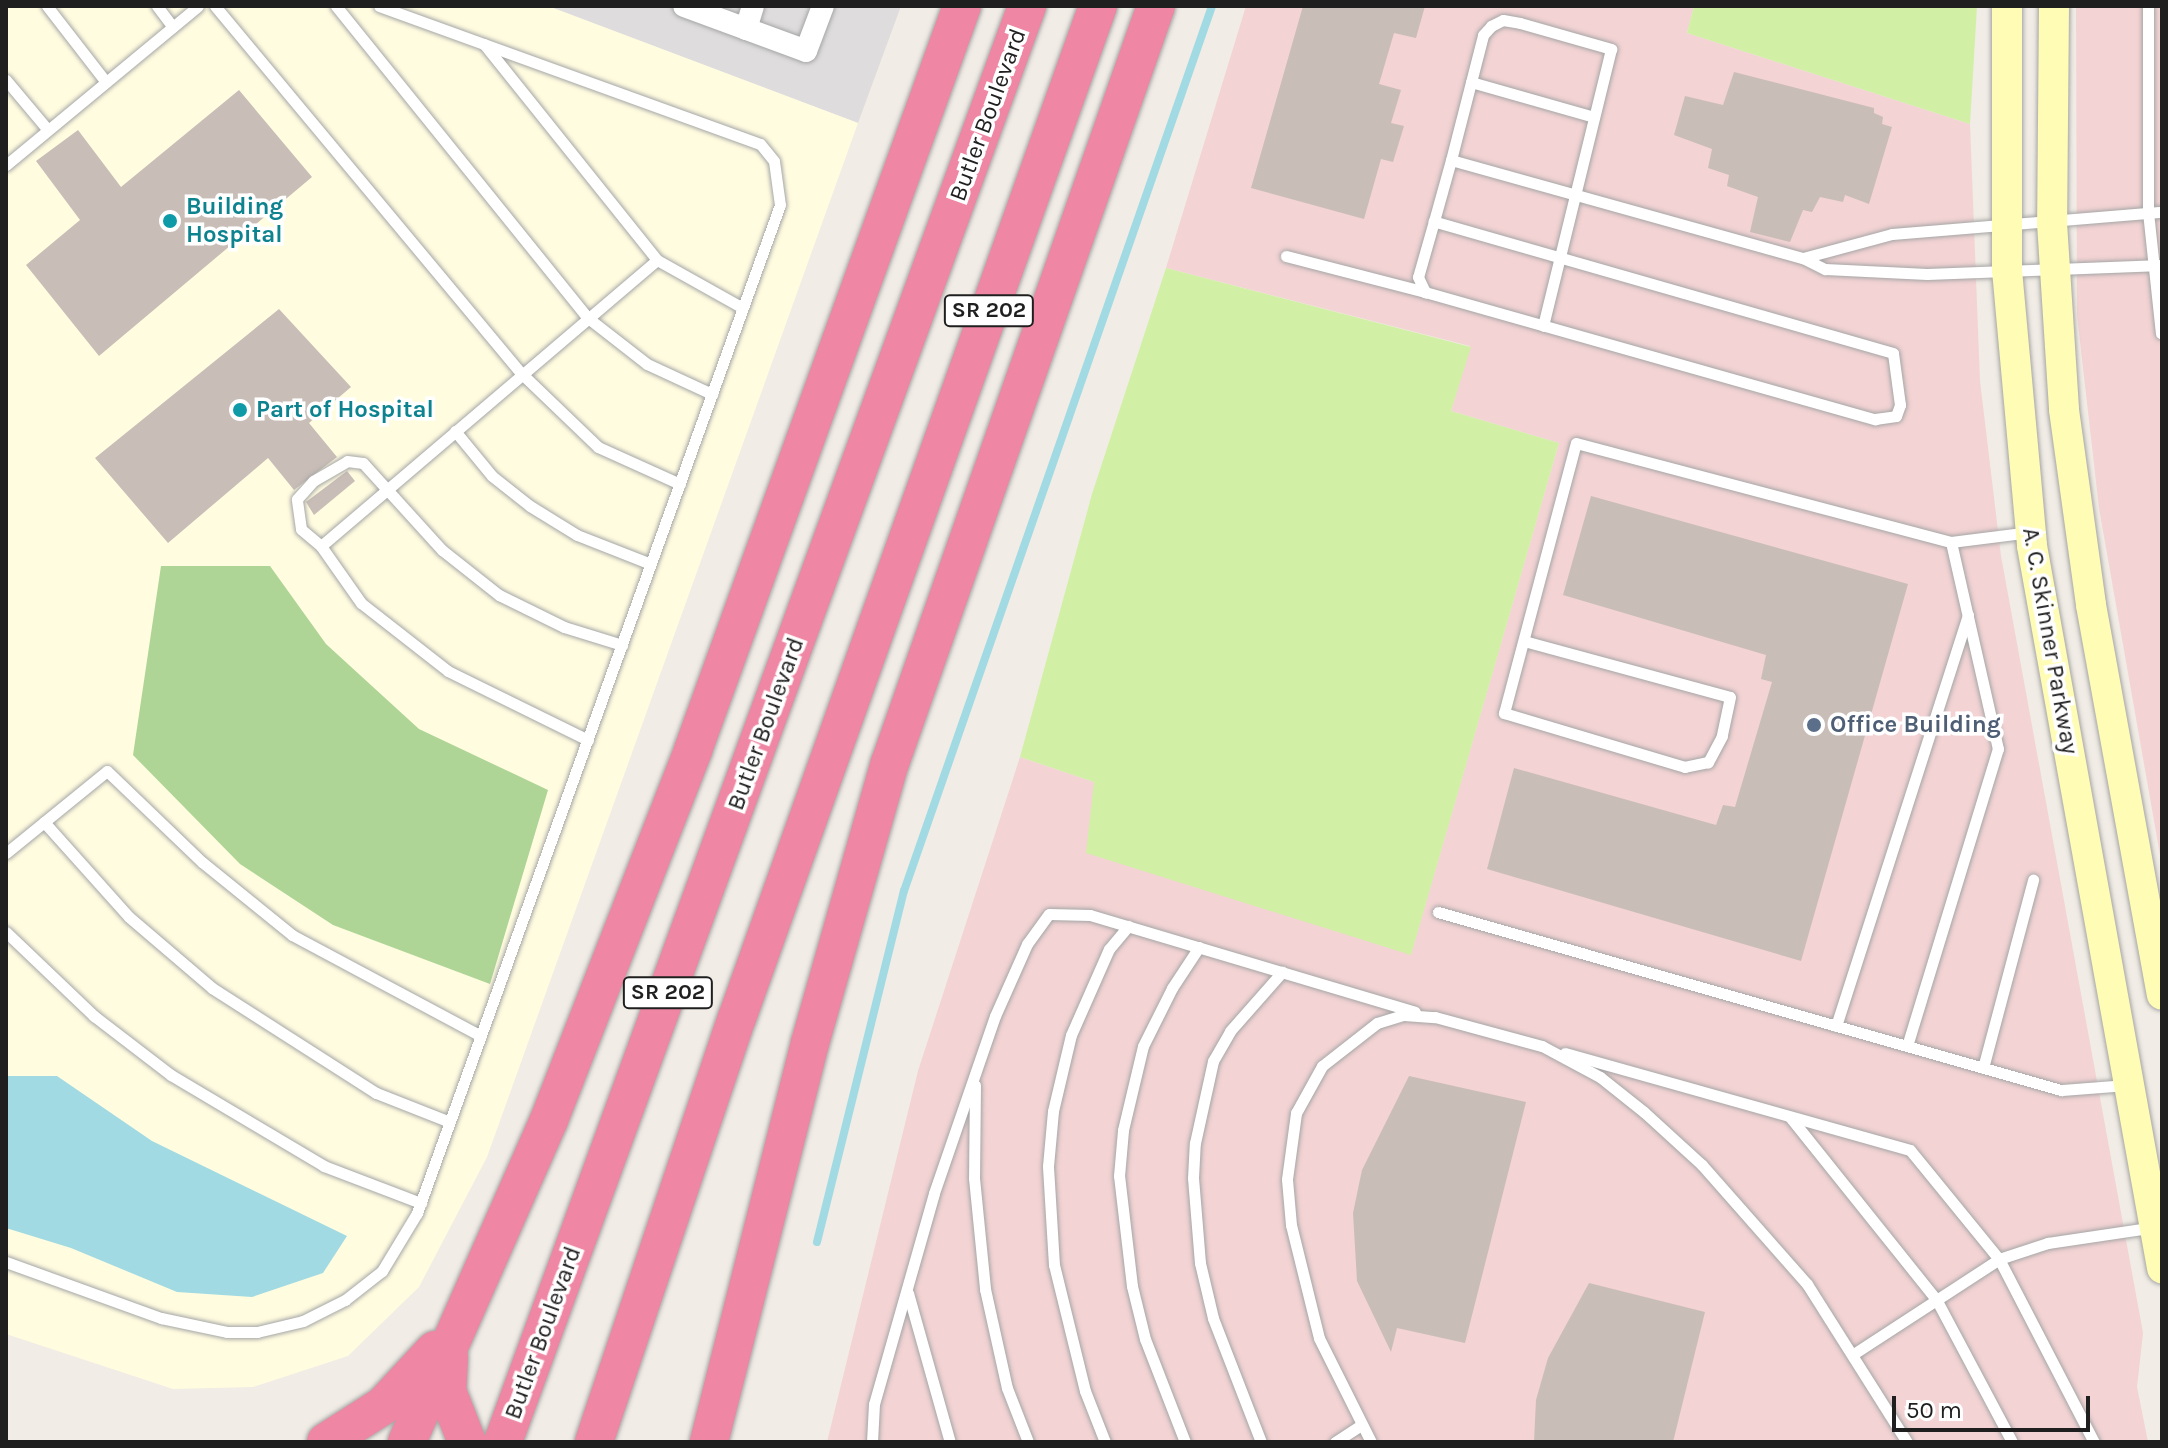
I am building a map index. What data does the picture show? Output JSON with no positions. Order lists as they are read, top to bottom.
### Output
{
  "streets": {
    "highway": ["Butler Boulevard", "SR 202"],
    "main road": ["A. C. Skinner Parkway"]
  },
  "places": ["Building Hospital", "Part of Hospital", "Office Building"],
  "scale_bar": "50 m"
}
